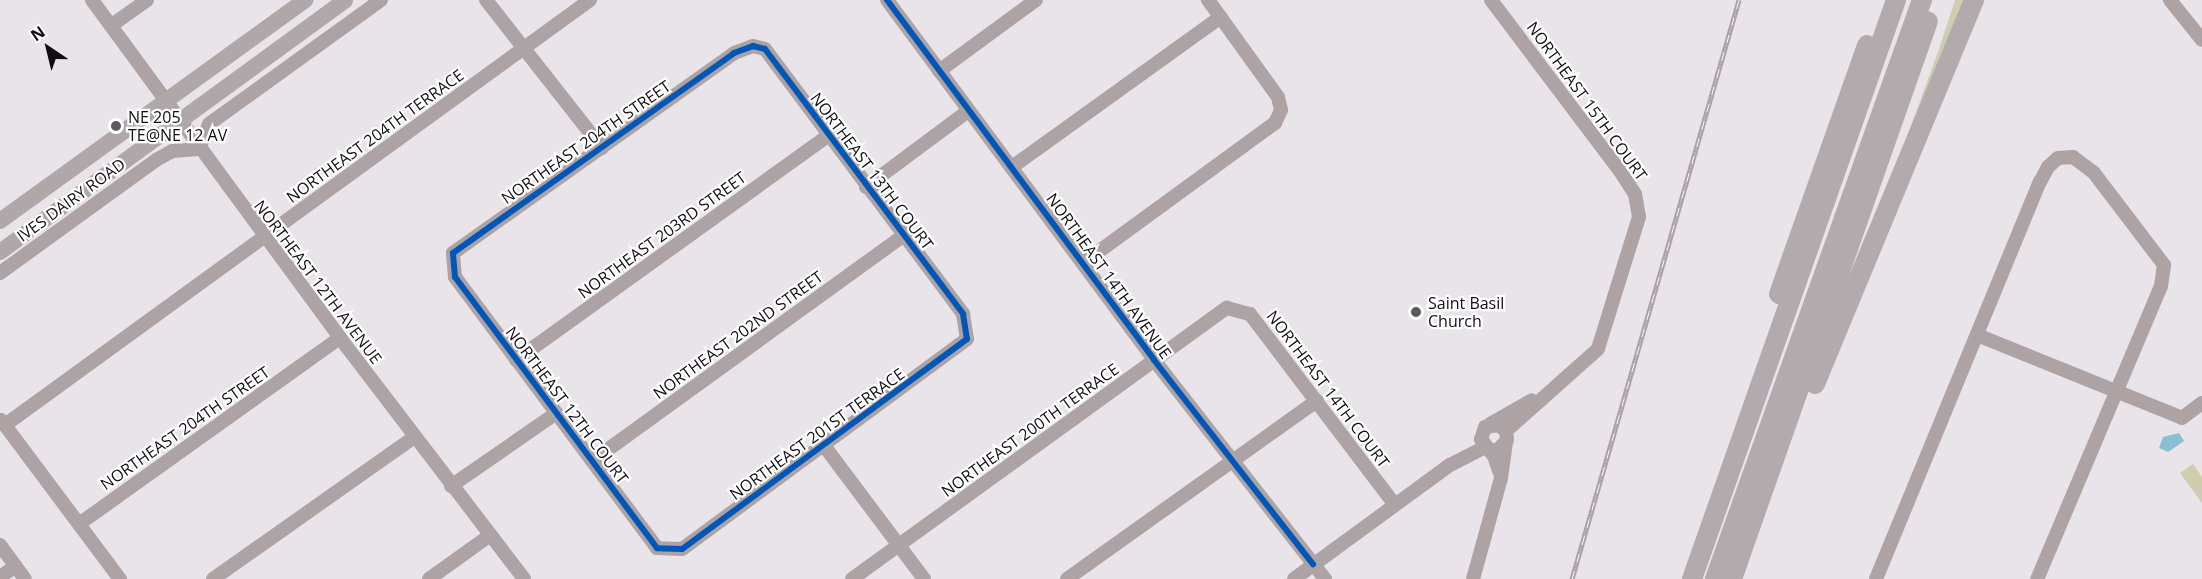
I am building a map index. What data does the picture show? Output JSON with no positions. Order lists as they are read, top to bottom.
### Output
{
  "streets": {
    "main road": ["IVES DAIRY ROAD"],
    "street": [
      "NORTHEAST 15TH COURT",
      "NORTHEAST 204TH TERRACE",
      "NORTHEAST 204TH STREET",
      "NORTHEAST 13TH COURT",
      "NORTHEAST 203RD STREET",
      "NORTHEAST 14TH AVENUE",
      "NORTHEAST 12TH AVENUE",
      "NORTHEAST 202ND STREET",
      "NORTHEAST 14TH COURT",
      "NORTHEAST 12TH COURT",
      "NORTHEAST 200TH TERRACE",
      "NORTHEAST 201ST TERRACE"
    ]
  },
  "crossings": [
    ["NORTHEAST 204TH TERRACE", "NORTHEAST 12TH AVENUE"],
    ["NORTHEAST 204TH STREET", "NORTHEAST 13TH COURT"],
    ["NORTHEAST 204TH STREET", "NORTHEAST 12TH AVENUE"],
    ["NORTHEAST 204TH STREET", "NORTHEAST 12TH COURT"],
    ["NORTHEAST 13TH COURT", "NORTHEAST 203RD STREET"],
    ["NORTHEAST 13TH COURT", "NORTHEAST 202ND STREET"],
    ["NORTHEAST 13TH COURT", "NORTHEAST 201ST TERRACE"],
    ["IVES DAIRY ROAD", "NORTHEAST 12TH AVENUE"],
    ["NORTHEAST 203RD STREET", "NORTHEAST 12TH COURT"],
    ["NORTHEAST 14TH AVENUE", "NORTHEAST 200TH TERRACE"],
    ["NORTHEAST 202ND STREET", "NORTHEAST 12TH COURT"],
    ["NORTHEAST 14TH COURT", "NORTHEAST 200TH TERRACE"],
    ["NORTHEAST 12TH COURT", "NORTHEAST 201ST TERRACE"]
  ],
  "places": ["NE 205 TE@NE 12 AV", "Saint Basil Church"],
  "north": "top left"
}
